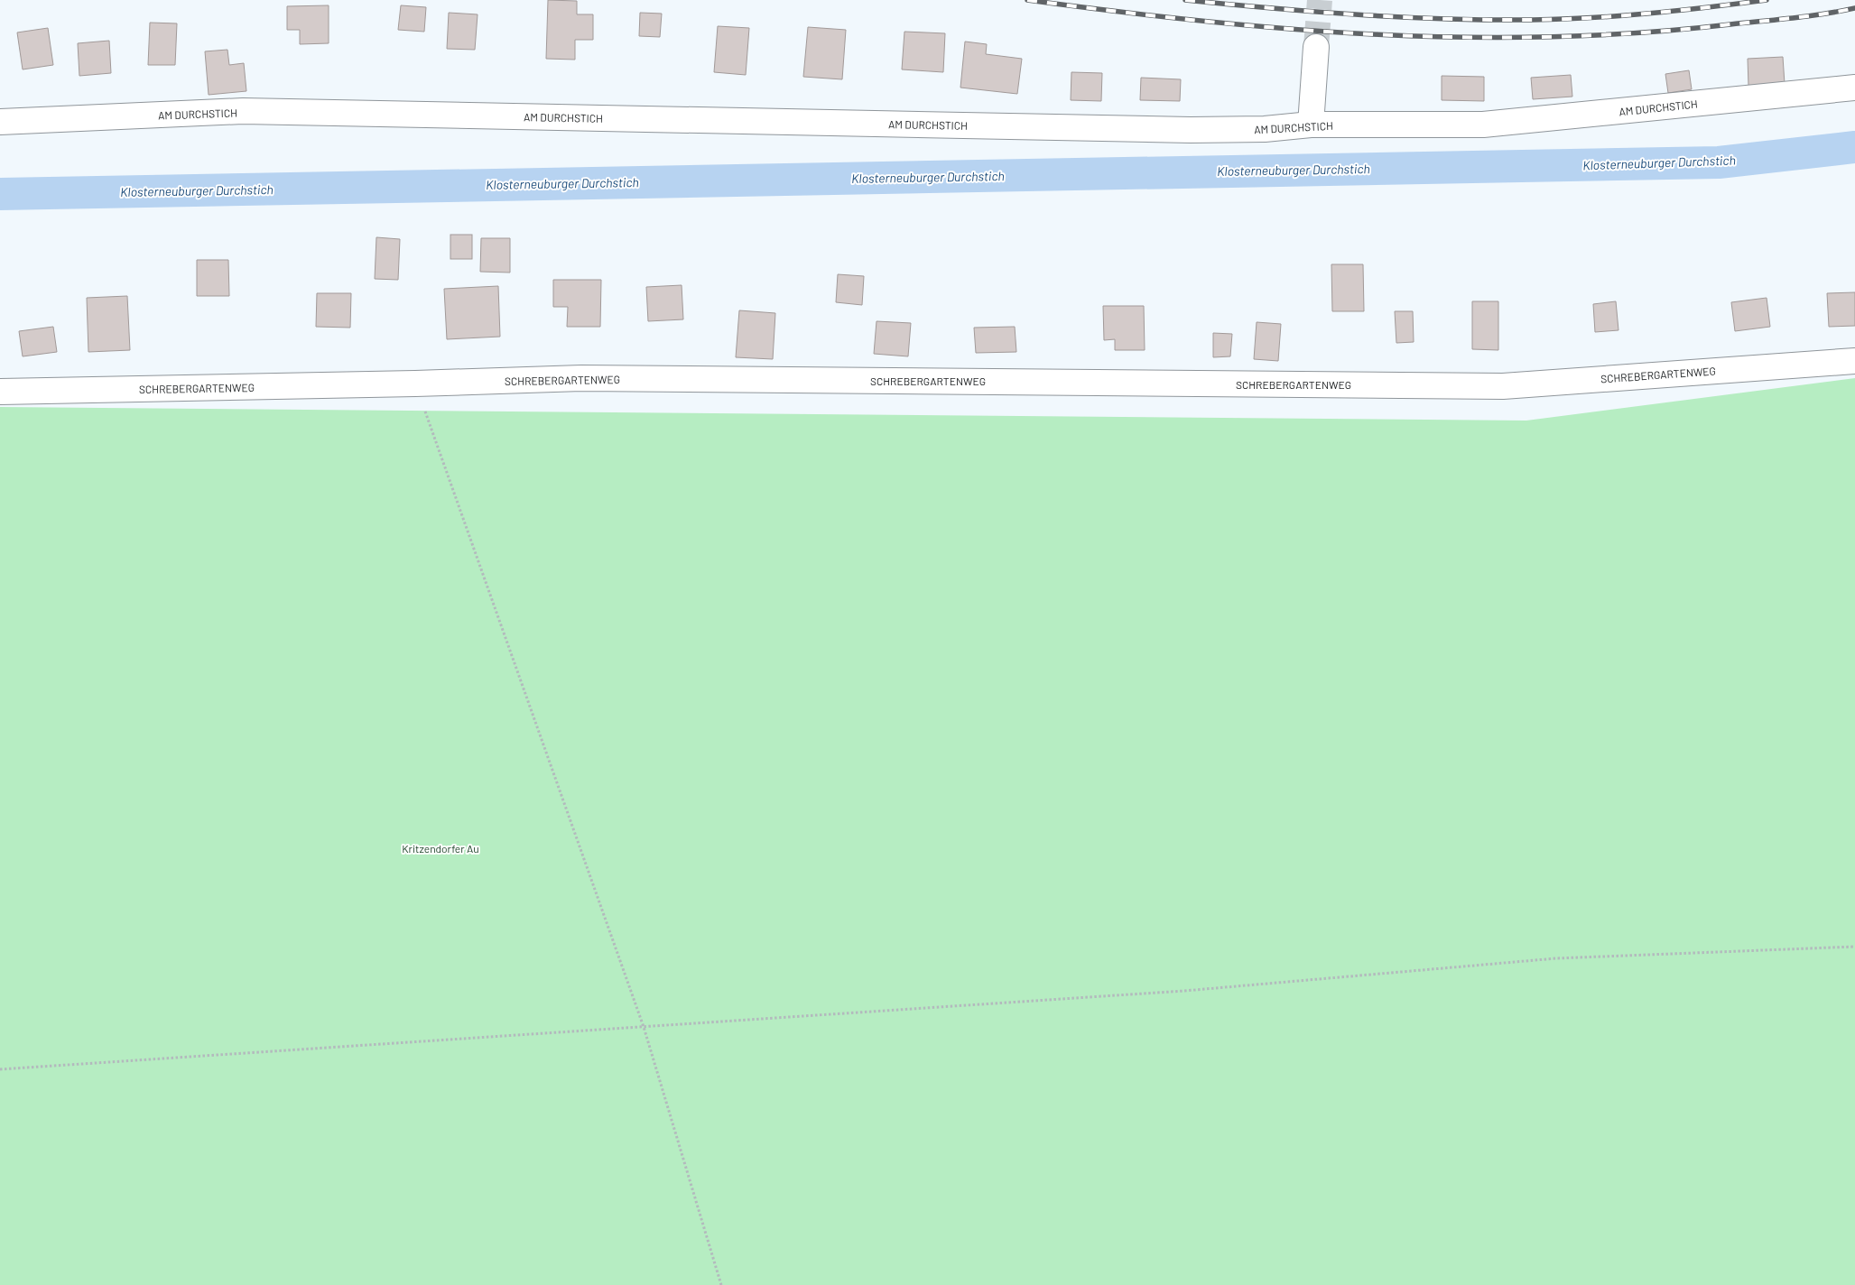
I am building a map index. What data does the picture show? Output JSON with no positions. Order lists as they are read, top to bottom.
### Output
{
  "streets": {
    "street": ["AM DURCHSTICH", "SCHREBERGARTENWEG"]
  },
  "water": ["Klosterneuburger Durchstich"],
  "parks": ["Kritzendorfer Au"]
}
